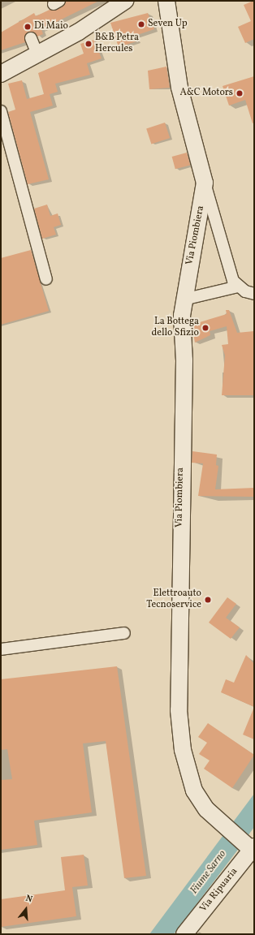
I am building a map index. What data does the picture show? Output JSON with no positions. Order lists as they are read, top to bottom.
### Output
{
  "streets": {
    "street": ["Via Piombiera", "Via Ripuaria"]
  },
  "crossings": [
    ["Via Piombiera", "Via Ripuaria"]
  ],
  "water": ["Fiume Sarno"],
  "places": [
    "Seven Up",
    "Di Maio",
    "B&B Petra Hercules",
    "A&C Motors",
    "La Bottega dello Sfizio",
    "Elettroauto Tecnoservice"
  ],
  "north": "top"
}
